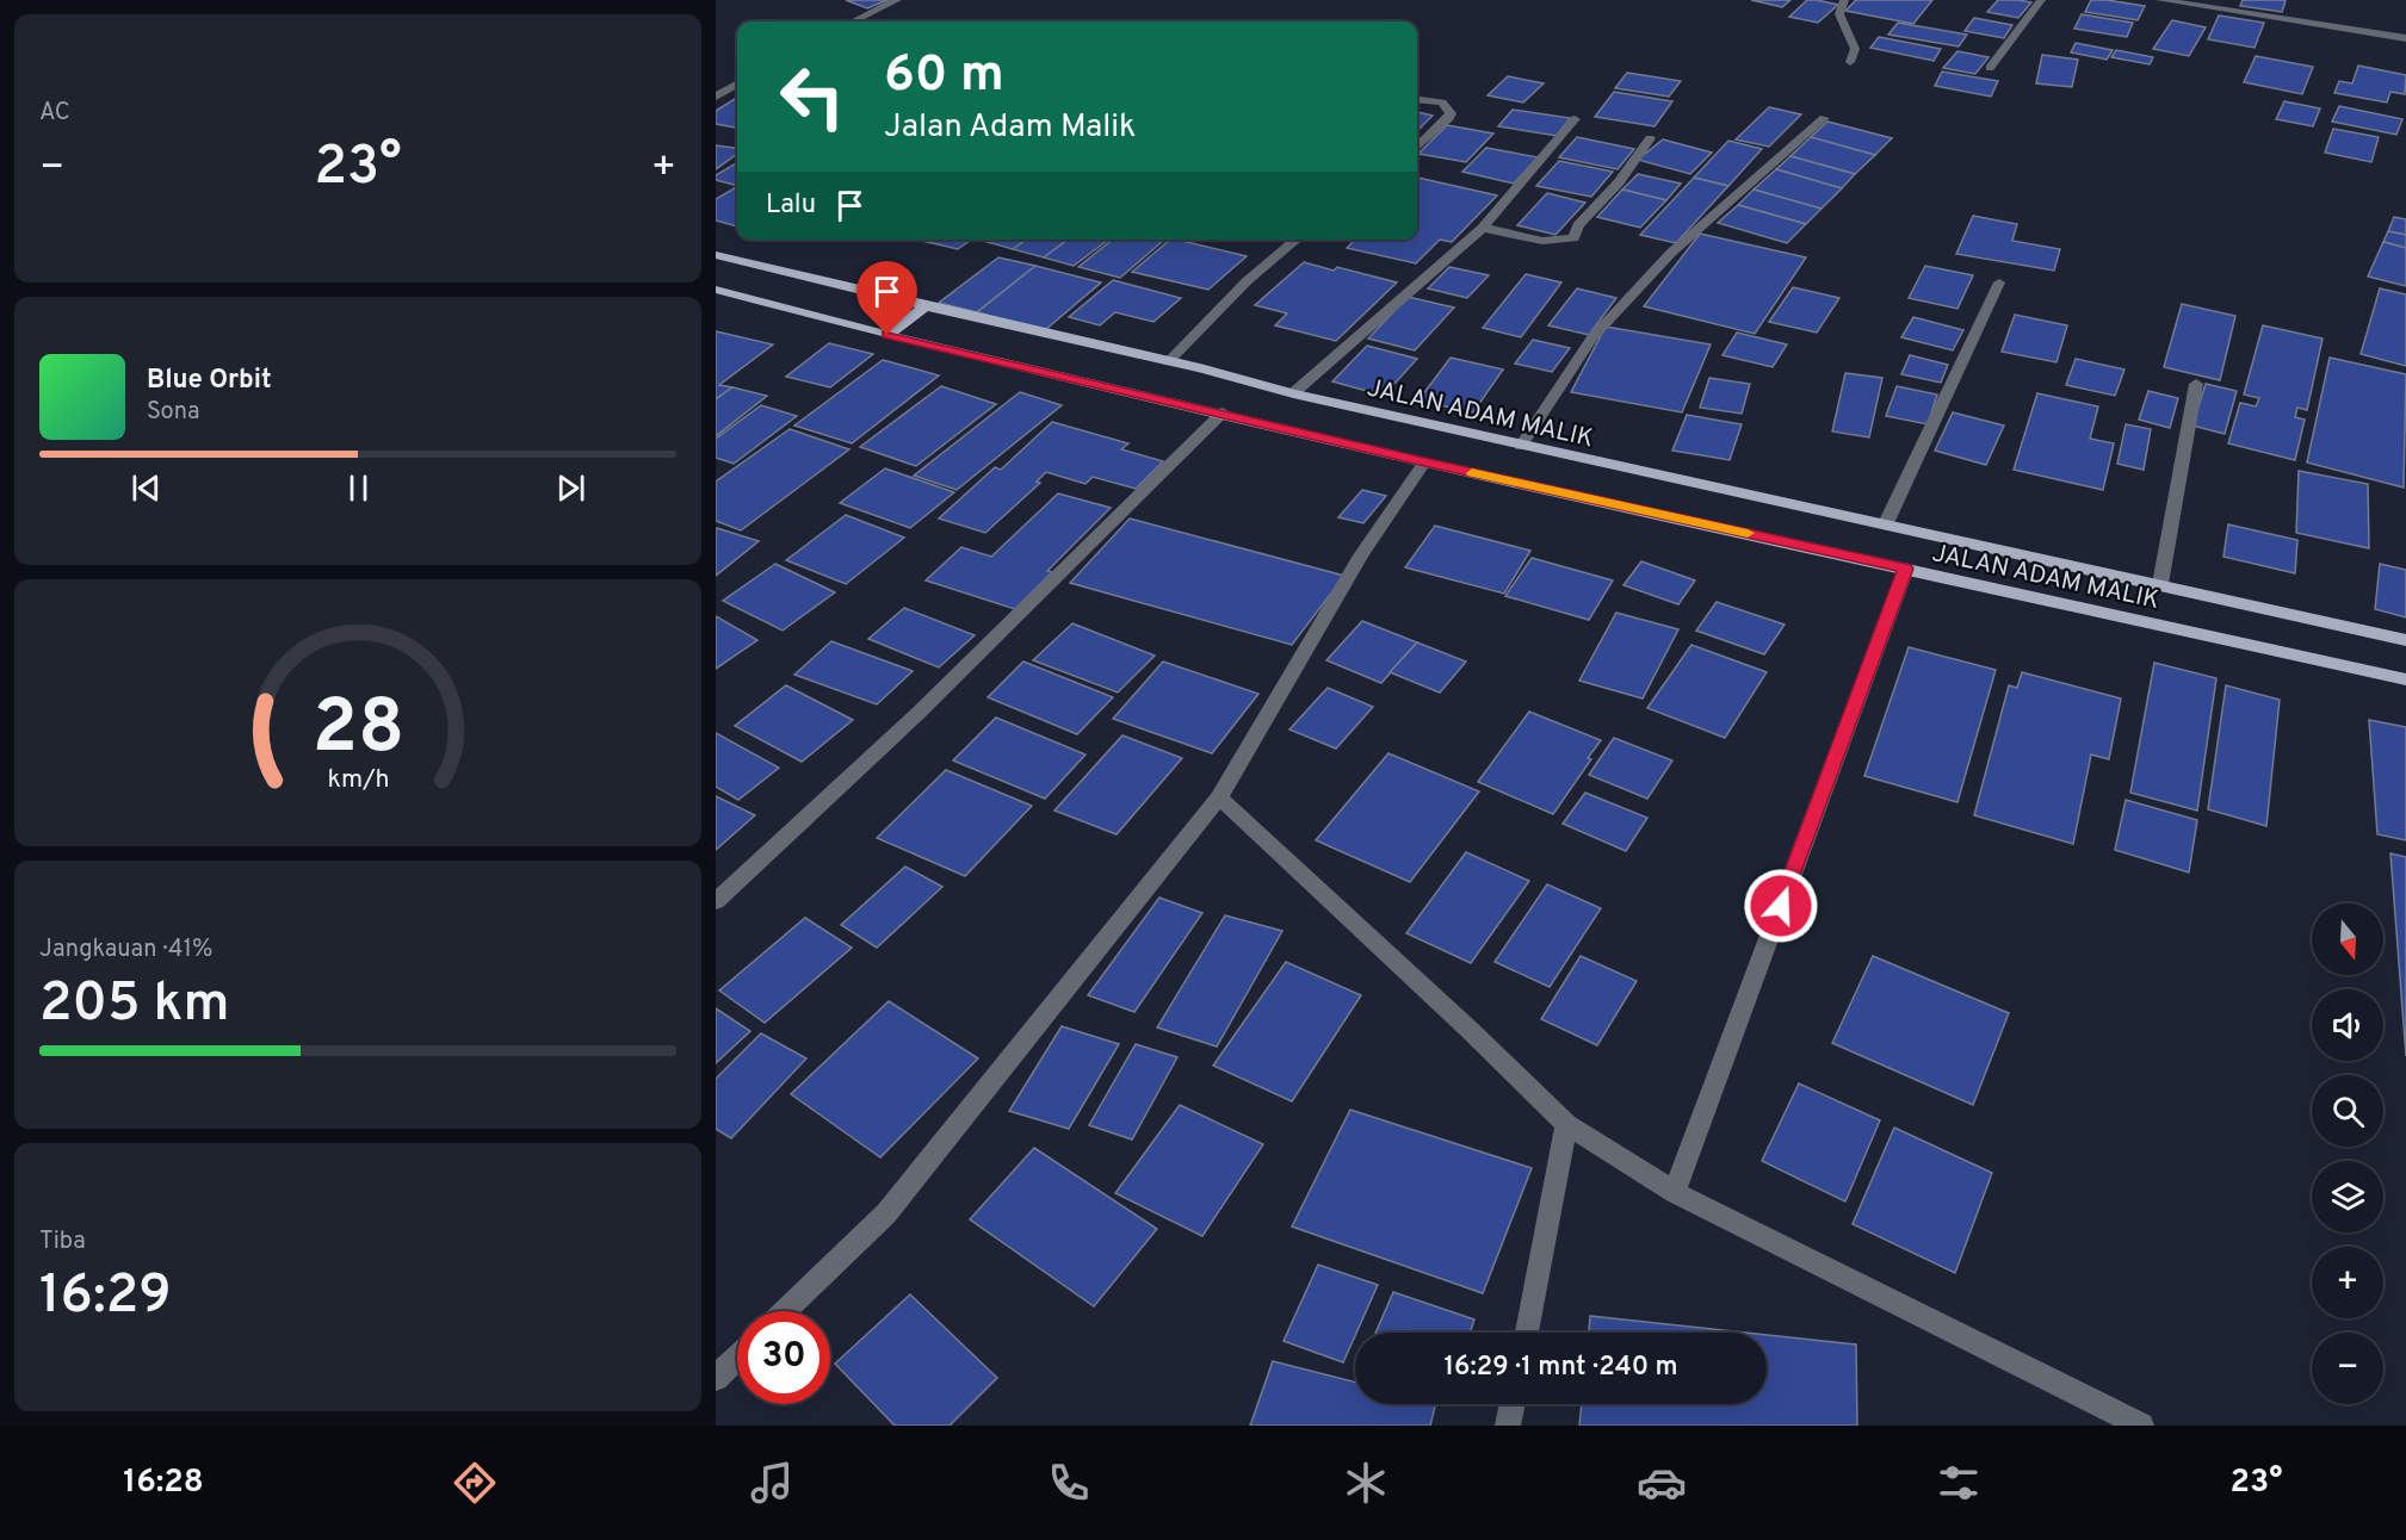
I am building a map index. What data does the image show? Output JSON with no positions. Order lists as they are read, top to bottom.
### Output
{
  "streets": {
    "main road": ["JALAN ADAM MALIK"]
  },
  "north": "bottom",
  "page": {
    "tile": [
      "AC",
      ["Jangkauan · 41%", "205 km"],
      ["Tiba", "16:29"]
    ],
    "turn": ["60 m", "Jalan Adam Malik"],
    "heat": ["−", "23°", "+"],
    "then": "Lalu",
    "song": ["Blue Orbit", "Sona"],
    "map_buttons": ["+", "−"],
    "limit": "30",
    "trip": "16:29 · 1 mnt · 240 m",
    "tabs": ["16:28", "23°"],
    "gauge": ["28", "km/h"]
  }
}
